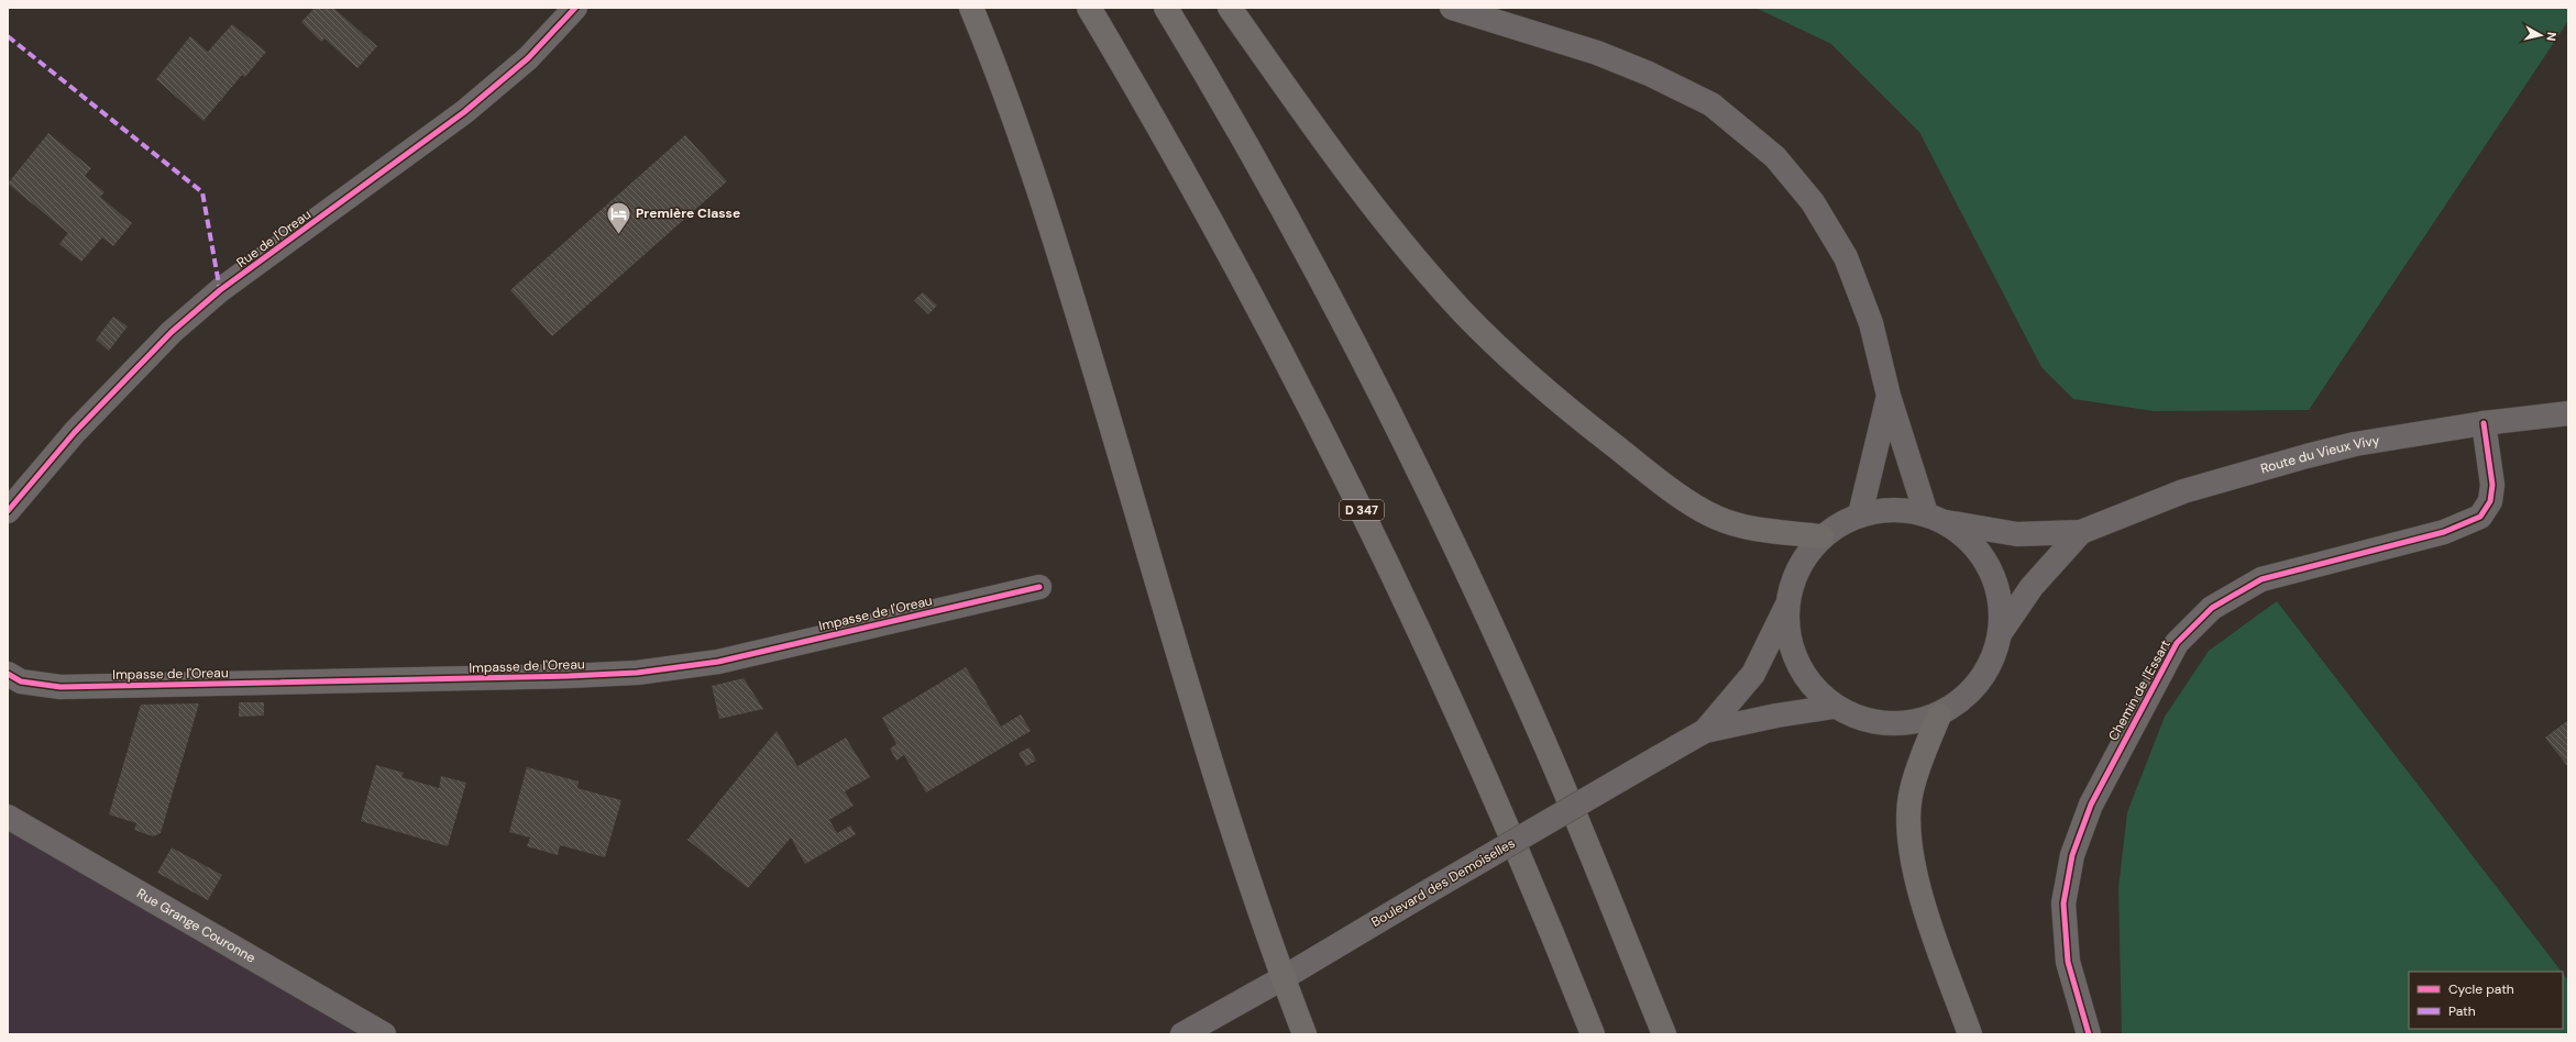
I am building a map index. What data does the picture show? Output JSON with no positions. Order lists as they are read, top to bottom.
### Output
{
  "streets": {
    "highway": ["D 347"],
    "street": [
      "Rue de l'Oreau",
      "Route du Vieux Vivy",
      "Impasse de l'Oreau",
      "Chemin de l'Essart",
      "Boulevard des Demoiselles",
      "Rue Grange Couronne"
    ]
  },
  "crossings": [
    ["Route du Vieux Vivy", "Chemin de l'Essart"]
  ],
  "places": {
    "hotel": ["Première Classe"]
  },
  "legend": ["Cycle path", "Path"],
  "north": "right"
}
